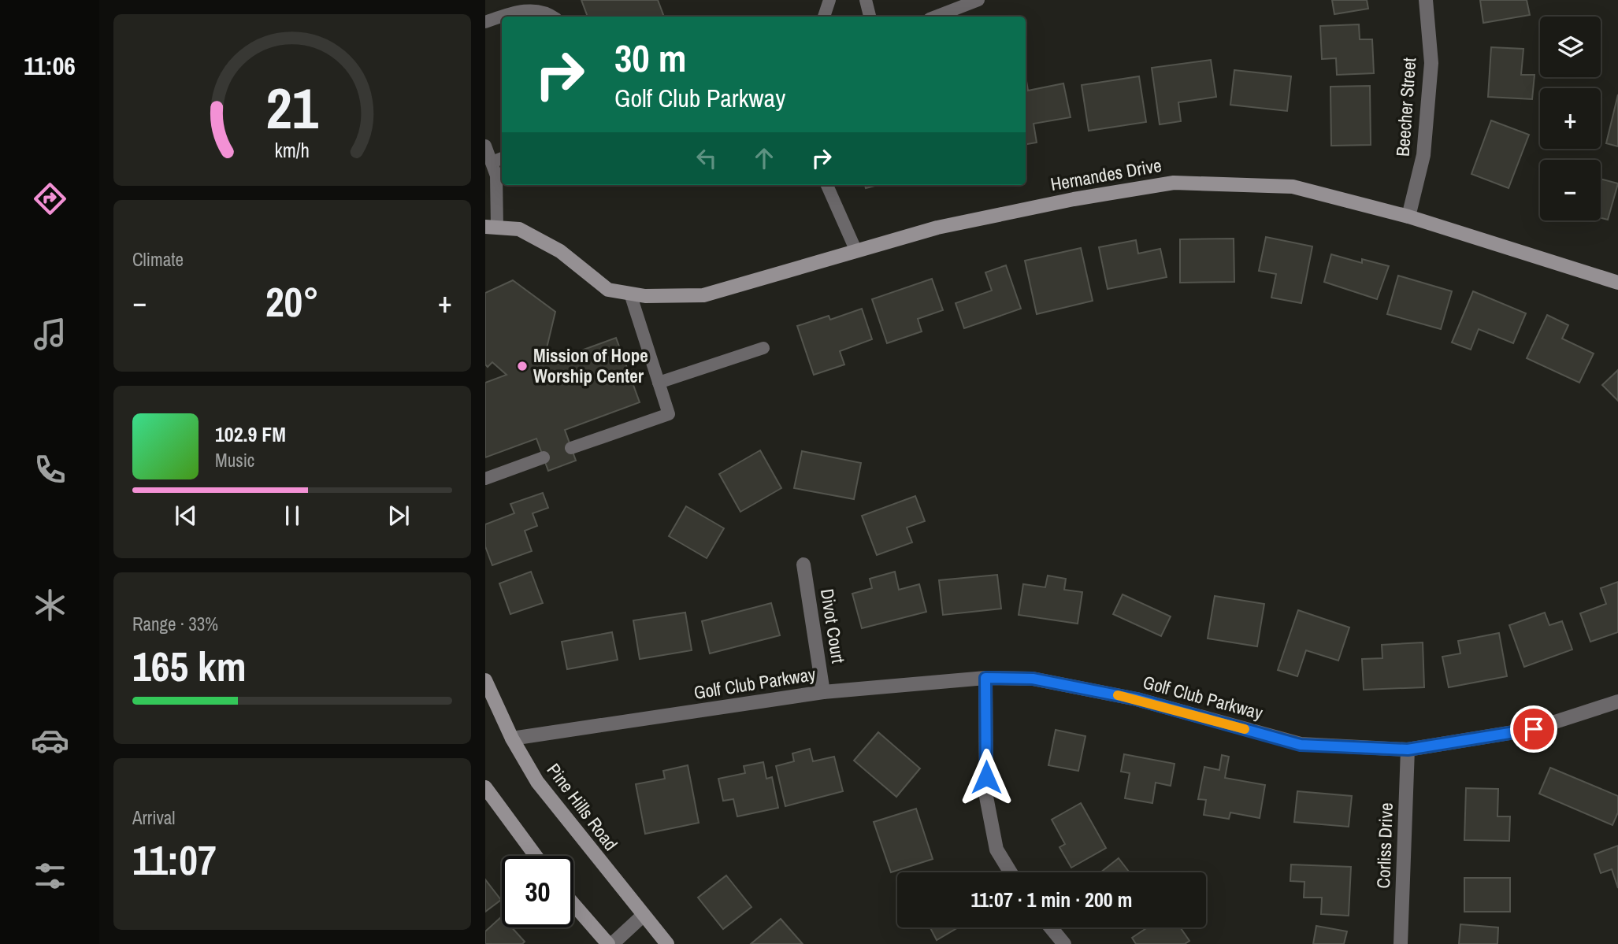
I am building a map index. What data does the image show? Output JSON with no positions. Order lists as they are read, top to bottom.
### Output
{
  "streets": {
    "street": [
      "Beecher Street",
      "Hernandes Drive",
      "Divot Court",
      "Golf Club Parkway",
      "Pine Hills Road",
      "Corliss Drive"
    ]
  },
  "crossings": [
    ["Beecher Street", "Hernandes Drive"],
    ["Divot Court", "Golf Club Parkway"],
    ["Golf Club Parkway", "Pine Hills Road"],
    ["Golf Club Parkway", "Corliss Drive"]
  ],
  "places": ["Mission of Hope Worship Center"],
  "page": {
    "tabs": "11:06",
    "map_buttons": ["+", "−"],
    "turn": ["30 m", "Golf Club Parkway"],
    "tile": [
      "Climate",
      ["Range · 33%", "165 km"],
      ["Arrival", "11:07"]
    ],
    "heat": ["−", "20°", "+"],
    "song": ["102.9 FM", "Music"],
    "limit": "30",
    "trip": "11:07 · 1 min · 200 m",
    "gauge": ["21", "km/h"]
  }
}
